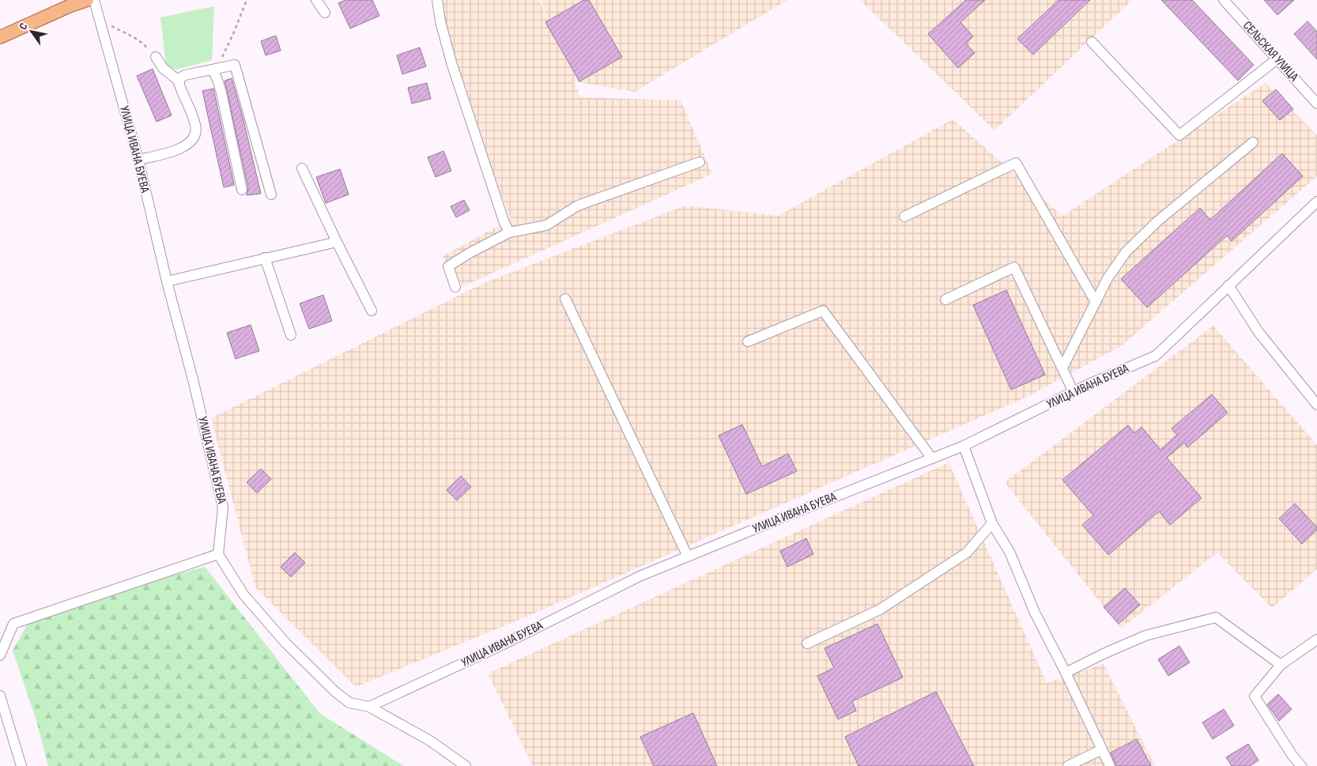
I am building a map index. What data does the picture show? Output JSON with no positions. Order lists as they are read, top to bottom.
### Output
{
  "streets": {
    "street": ["СЕЛЬСКАЯ УЛИЦА", "УЛИЦА ИВАНА БУЕВА"]
  },
  "north": "top left"
}
